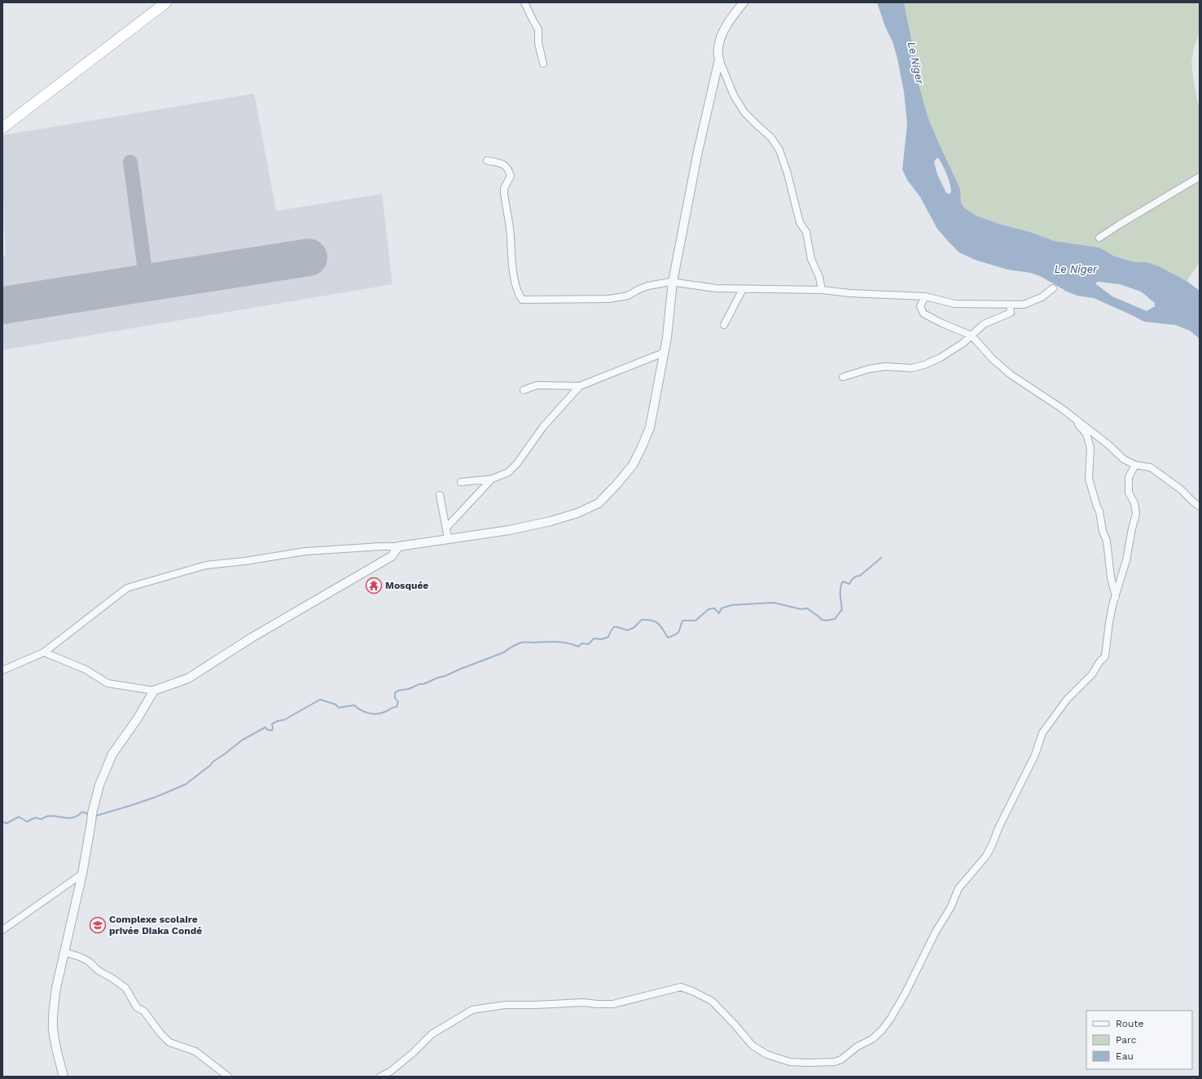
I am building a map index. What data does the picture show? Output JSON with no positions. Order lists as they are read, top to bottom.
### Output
{
  "water": ["Le Niger"],
  "places": {
    "temple": ["Mosquée"],
    "school or university": ["Complexe scolaire privée Diaka Condé"]
  },
  "legend": ["Route", "Parc", "Eau"]
}
